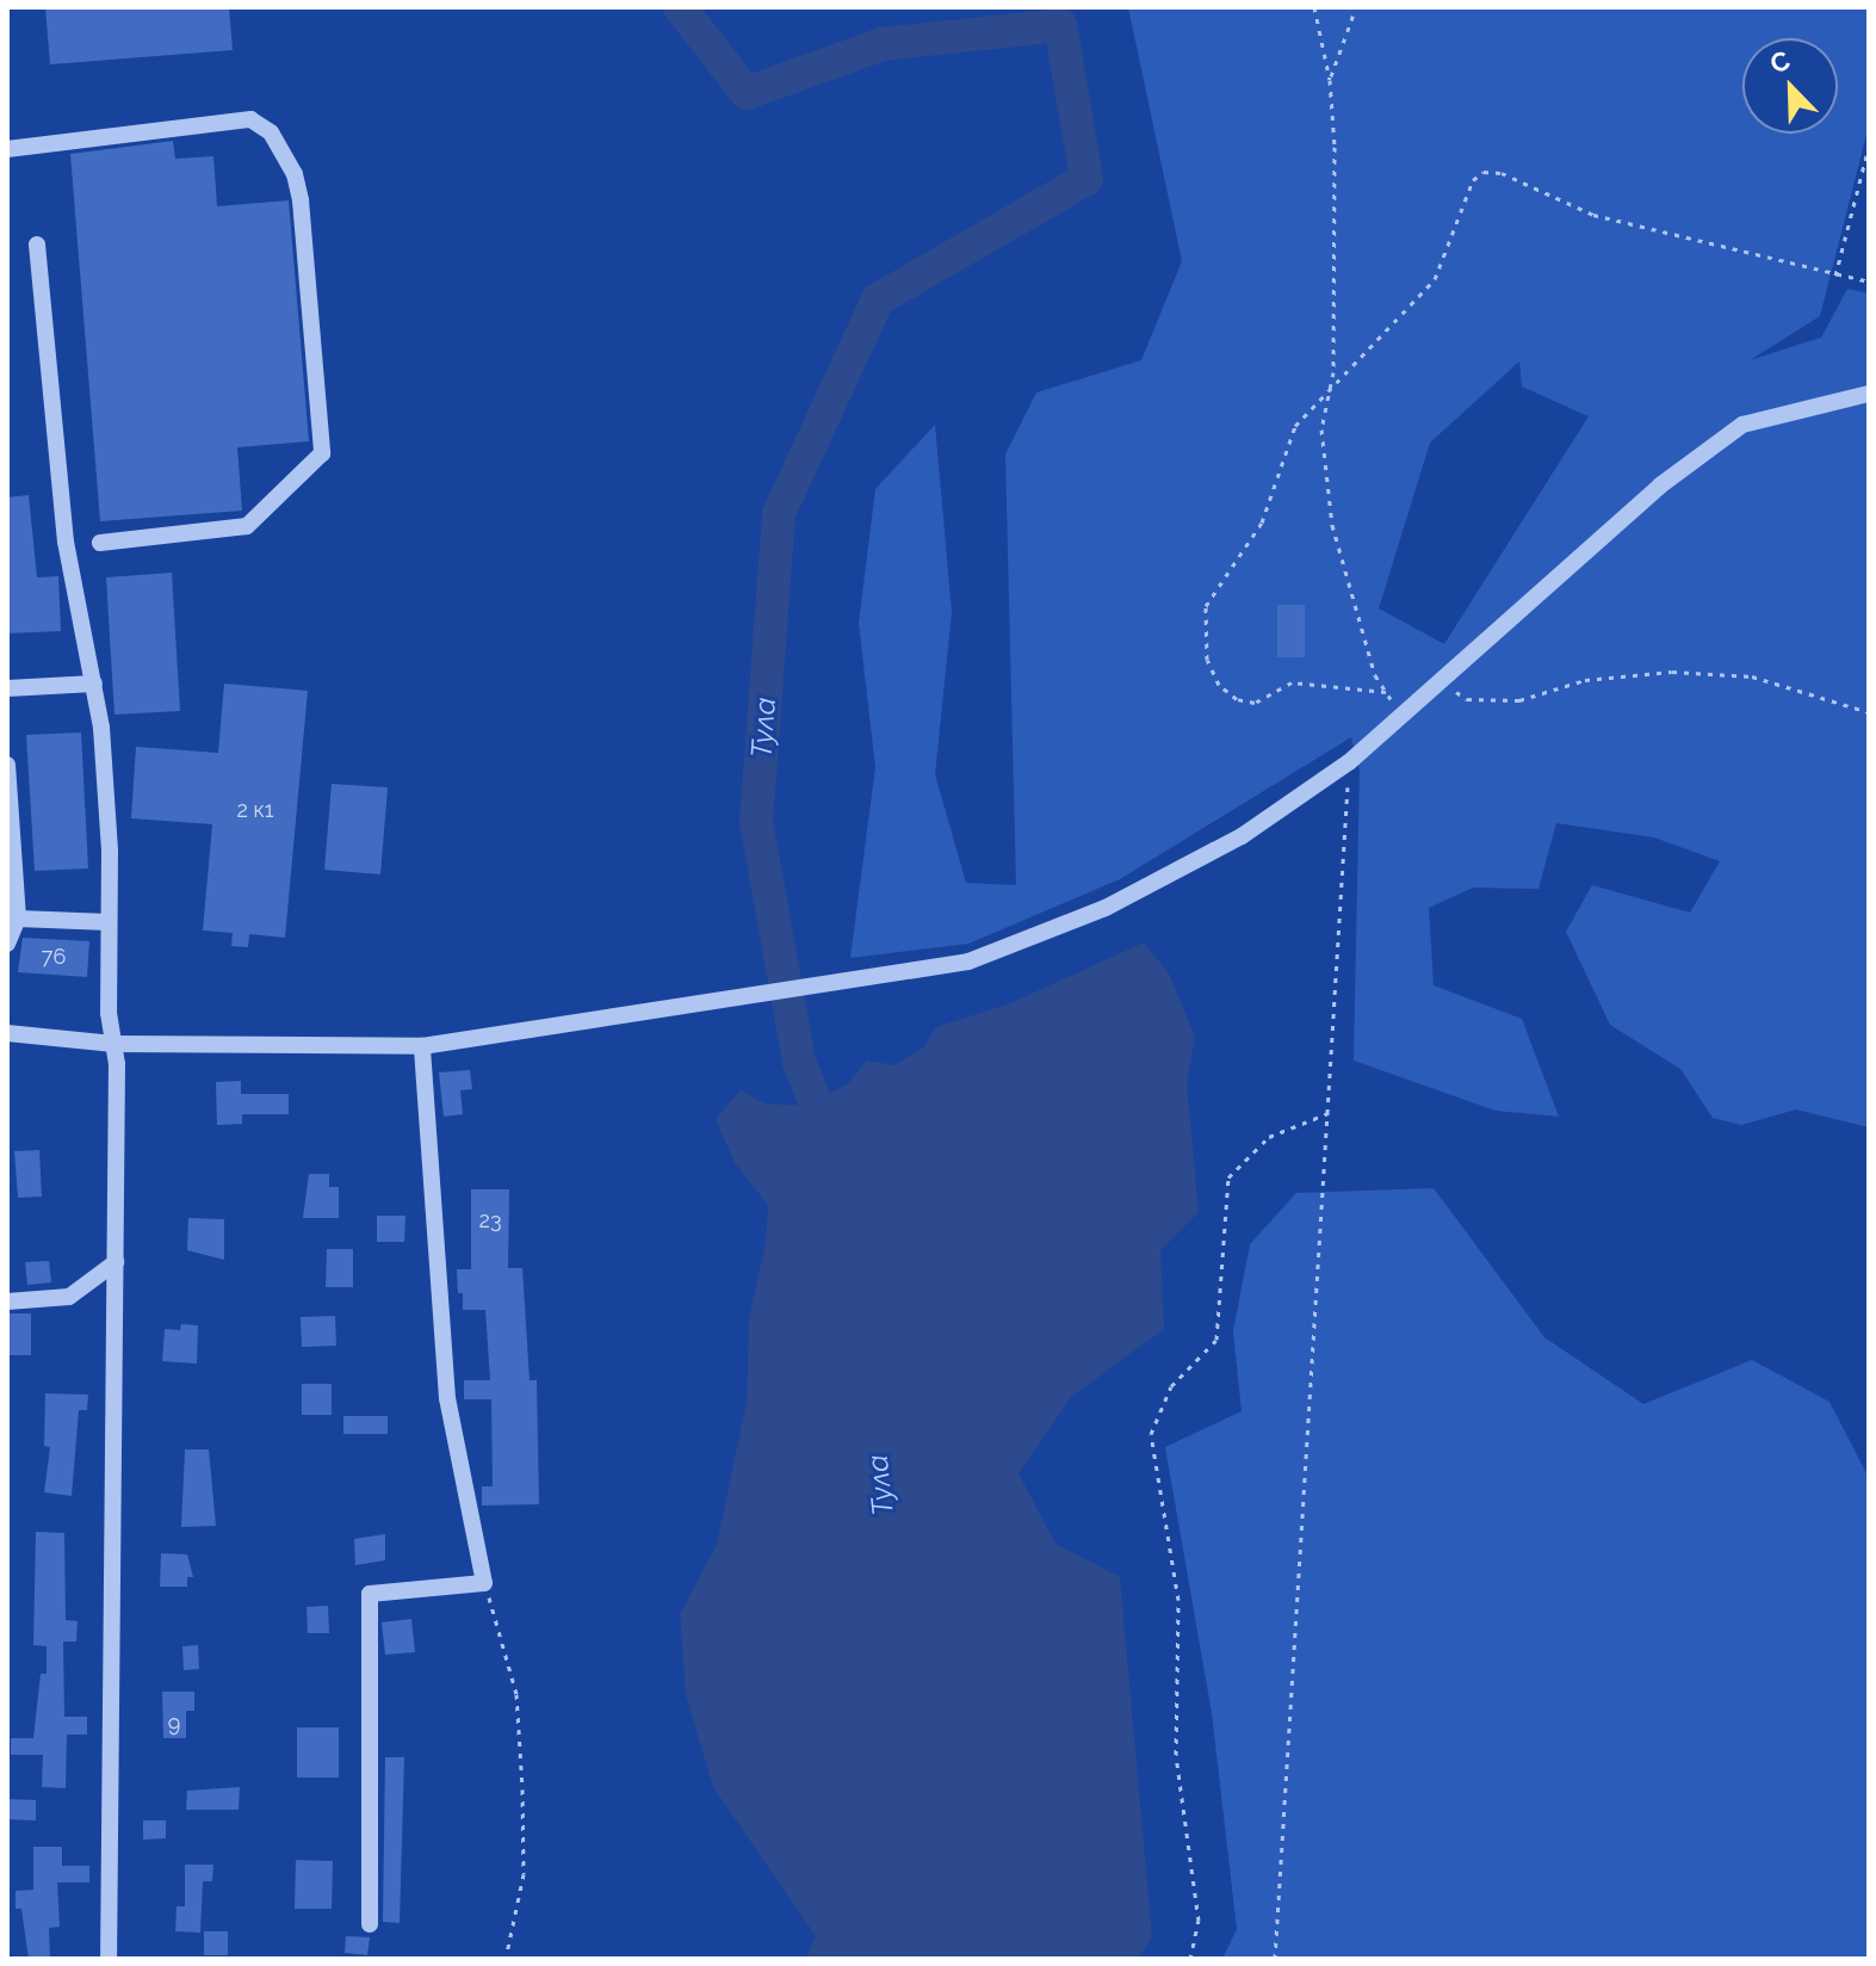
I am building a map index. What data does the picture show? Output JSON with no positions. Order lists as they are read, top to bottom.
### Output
{
  "water": ["Тула"],
  "house_numbers": [
    "2 к1",
    "76",
    "23",
    "9"
  ],
  "north": "top left"
}
